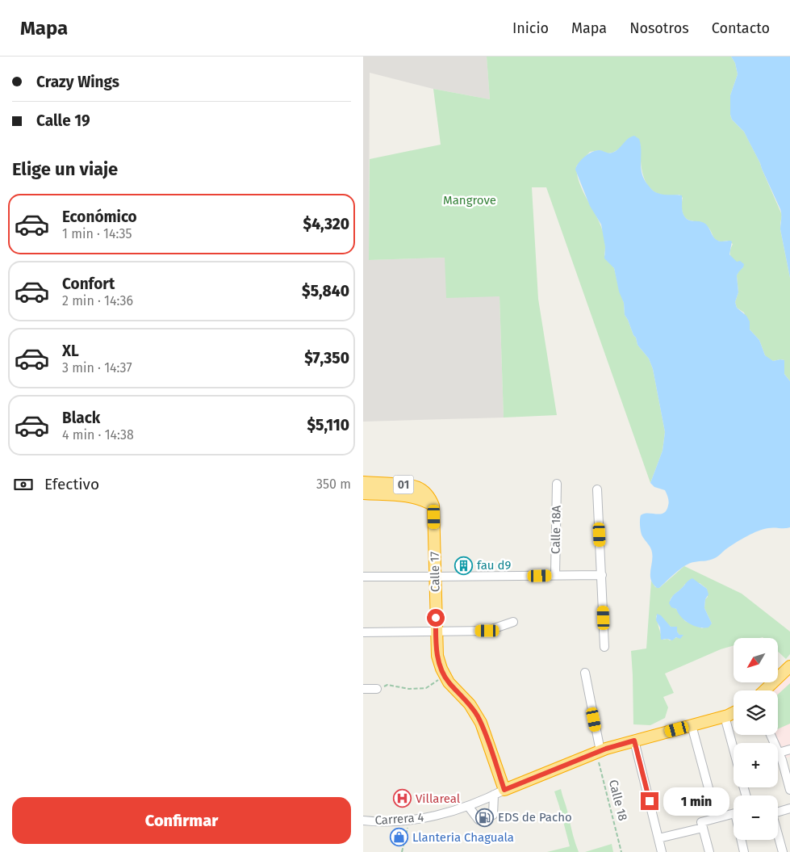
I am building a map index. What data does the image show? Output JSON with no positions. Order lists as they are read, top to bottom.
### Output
{
  "streets": {
    "highway": ["01", "Calle 17"],
    "street": ["Calle 18A", "Carrera 4"],
    "path": ["Calle 18"]
  },
  "crossings": [
    ["01", "Calle 17"],
    ["Calle 17", "Carrera 4"]
  ],
  "parks": ["Mangrove"],
  "places": {
    "building": ["fau d9"],
    "hospital": ["Villareal"],
    "fuel station": ["EDS de Pacho"],
    "shop": ["Llanteria Chaguala"]
  },
  "north": "bottom left",
  "page": {
    "header": "Mapa",
    "nav": [
      "Inicio",
      "Mapa",
      "Nosotros",
      "Contacto"
    ],
    "banner": ["Crazy Wings", "Calle 19"],
    "heading": "Elige un viaje",
    "list": [
      {
        "name": "Económico",
        "note": "1 min · 14:35",
        "value": "$4,320"
      },
      {
        "name": "Confort",
        "note": "2 min · 14:36",
        "value": "$5,840"
      },
      {
        "name": "XL",
        "note": "3 min · 14:37",
        "value": "$7,350"
      },
      {
        "name": "Black",
        "note": "4 min · 14:38",
        "value": "$5,110"
      }
    ],
    "pay": ["Efectivo", "350 m"],
    "map_buttons": ["+", "−"],
    "bubble": "1 min",
    "buttons": "Confirmar"
  }
}
